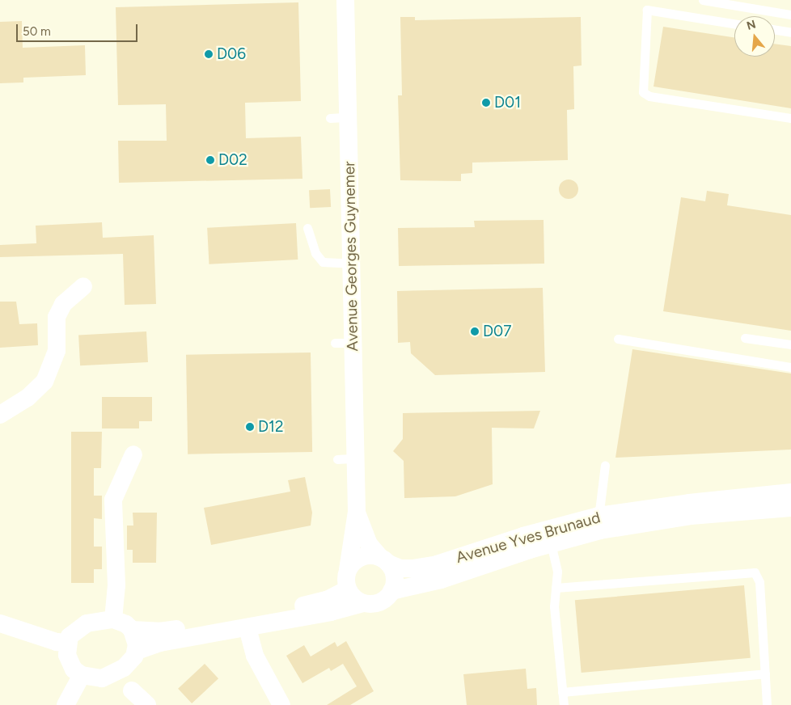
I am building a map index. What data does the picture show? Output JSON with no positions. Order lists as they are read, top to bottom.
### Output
{
  "streets": {
    "street": ["Avenue Georges Guynemer", "Avenue Yves Brunaud"]
  },
  "crossings": [
    ["Avenue Georges Guynemer", "Avenue Yves Brunaud"]
  ],
  "places": [
    "D06",
    "D01",
    "D02",
    "D07",
    "D12"
  ],
  "scale_bar": "50 m",
  "north": "top"
}
